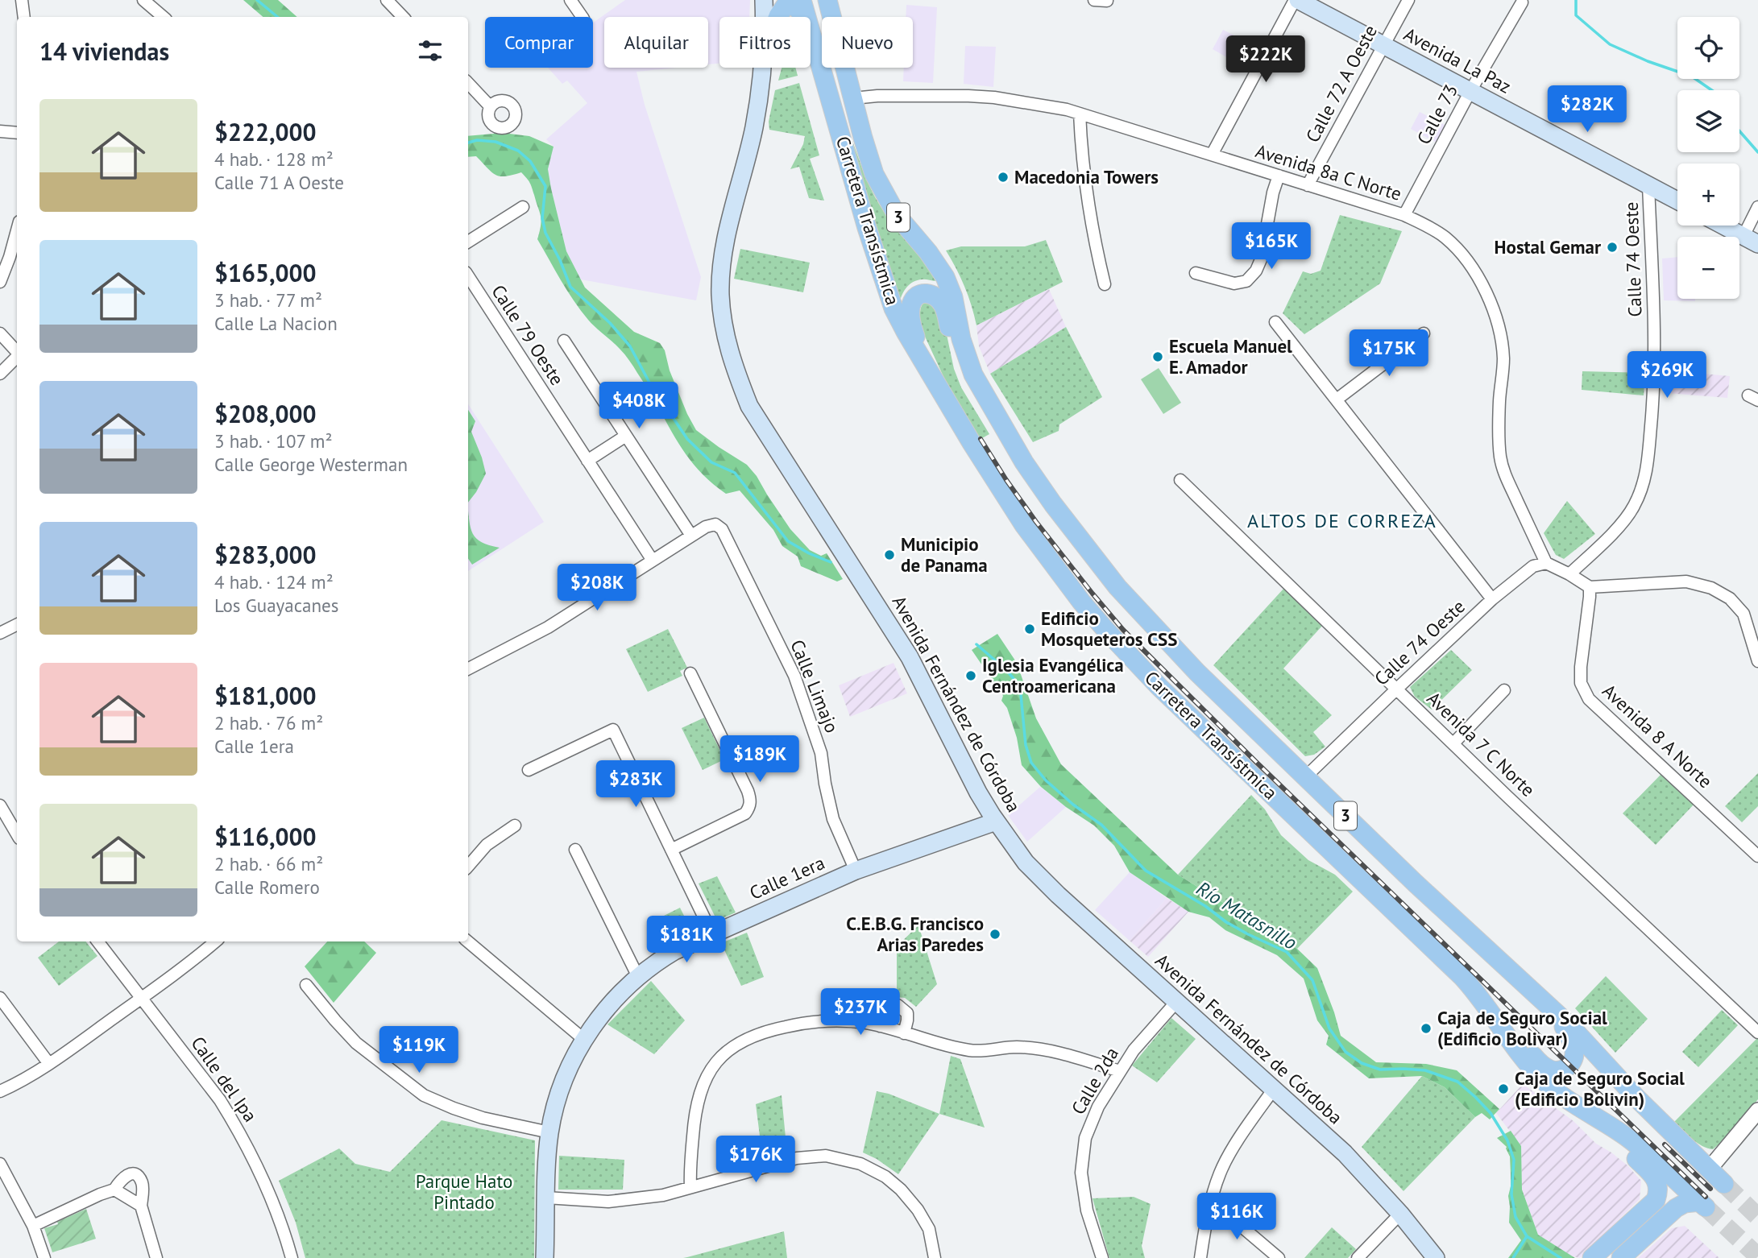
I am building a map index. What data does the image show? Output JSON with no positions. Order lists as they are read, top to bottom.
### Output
{
  "streets": {
    "main road": [
      "Avenida La Paz",
      "3",
      "Carretera Transístmica",
      "Avenida Fernández de Córdoba",
      "Calle 1era"
    ],
    "street": [
      "Calle 72 A Oeste",
      "Calle 73",
      "Avenida 8a C Norte",
      "Calle 74 Oeste",
      "Calle 79 Oeste",
      "Calle Limajo",
      "Avenida 8 A Norte",
      "Avenida 7 C Norte",
      "Calle del Ipa",
      "Calle 2da"
    ]
  },
  "crossings": [
    ["Avenida La Paz", "Calle 72 A Oeste"],
    ["Avenida La Paz", "Calle 73"],
    ["Avenida La Paz", "Calle 74 Oeste"],
    ["Calle 72 A Oeste", "Avenida 8a C Norte"],
    ["Calle 73", "Avenida 8a C Norte"],
    ["Avenida 8a C Norte", "Carretera Transístmica"],
    ["Avenida 8a C Norte", "Calle 74 Oeste"],
    ["Carretera Transístmica", "Calle 74 Oeste"],
    ["Calle 74 Oeste", "Avenida 7 C Norte"],
    ["Calle Limajo", "Calle 1era"],
    ["Avenida Fernández de Córdoba", "Calle 1era"],
    ["Avenida Fernández de Córdoba", "Calle 2da"]
  ],
  "districts": ["ALTOS DE CORREZA"],
  "water": ["Río Matasnillo"],
  "parks": ["Parque Hato Pintado"],
  "places": [
    "Macedonia Towers",
    "Hostal Gemar",
    "Escuela Manuel E. Amador",
    "Municipio de Panama",
    "Edificio Mosqueteros CSS",
    "Iglesia Evangélica Centroamericana",
    "C.E.B.G. Francisco Arias Paredes",
    "Caja de Seguro Social (Edificio Bolivar)",
    "Caja de Seguro Social (Edificio Bolivin)"
  ],
  "page": {
    "map_buttons": ["+", "−"],
    "chip": [
      "Comprar",
      "Alquilar",
      "Filtros",
      "Nuevo"
    ],
    "heading": "14 viviendas",
    "price": [
      "$222K",
      "$282K",
      "$165K",
      "$175K",
      "$269K",
      "$408K",
      "$208K",
      "$189K",
      "$283K",
      "$181K",
      "$237K",
      "$119K",
      "$176K",
      "$116K"
    ],
    "list": [
      {
        "name": "$222,000",
        "note": "4 hab. · 128 m² · Calle 71 A Oeste"
      },
      {
        "name": "$165,000",
        "note": "3 hab. · 77 m² · Calle La Nacion"
      },
      {
        "name": "$208,000",
        "note": "3 hab. · 107 m² · Calle George Westerman"
      },
      {
        "name": "$283,000",
        "note": "4 hab. · 124 m² · Los Guayacanes"
      },
      {
        "name": "$181,000",
        "note": "2 hab. · 76 m² · Calle 1era"
      },
      {
        "name": "$116,000",
        "note": "2 hab. · 66 m² · Calle Romero"
      }
    ]
  }
}
